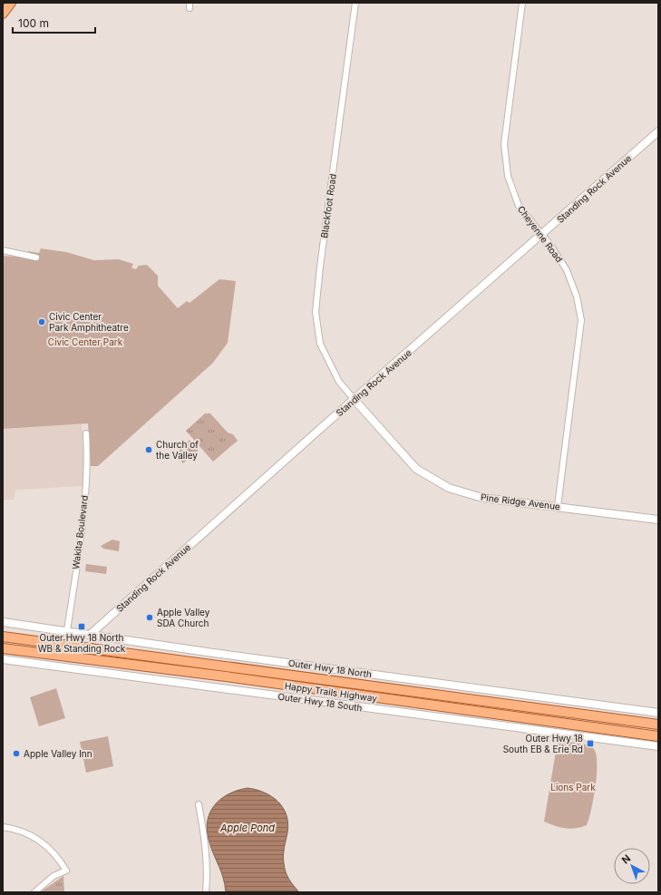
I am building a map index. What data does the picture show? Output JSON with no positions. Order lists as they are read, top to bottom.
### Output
{
  "streets": {
    "main road": ["Happy Trails Highway"],
    "street": [
      "Standing Rock Avenue",
      "Blackfoot Road",
      "Cheyenne Road",
      "Pine Ridge Avenue",
      "Wakita Boulevard",
      "Outer Hwy 18 North",
      "Outer Hwy 18 South"
    ]
  },
  "crossings": [
    ["Standing Rock Avenue", "Blackfoot Road"],
    ["Standing Rock Avenue", "Cheyenne Road"],
    ["Standing Rock Avenue", "Pine Ridge Avenue"],
    ["Standing Rock Avenue", "Outer Hwy 18 North"],
    ["Blackfoot Road", "Pine Ridge Avenue"],
    ["Cheyenne Road", "Pine Ridge Avenue"],
    ["Wakita Boulevard", "Outer Hwy 18 North"]
  ],
  "water": ["Apple Pond"],
  "parks": ["Civic Center Park", "Lions Park"],
  "places": {
    "other": [
      "Civic Center Park Amphitheatre",
      "Church of the Valley",
      "Apple Valley SDA Church",
      "Apple Valley Inn"
    ],
    "transit": ["Outer Hwy 18 North WB & Standing Rock", "Outer Hwy 18 South EB & Erie Rd"]
  },
  "scale_bar": "100 m",
  "north": "top left"
}
